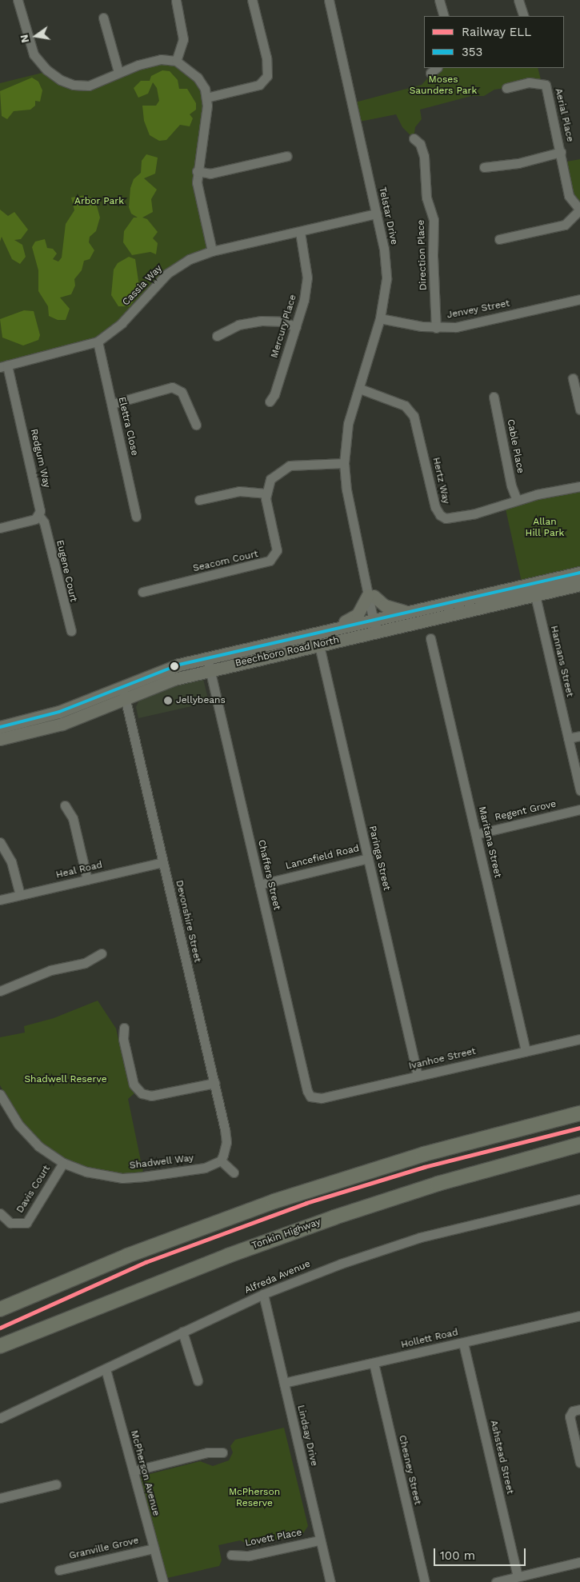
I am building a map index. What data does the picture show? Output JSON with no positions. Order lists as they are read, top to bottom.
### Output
{
  "streets": {
    "highway": ["Tonkin Highway"],
    "main road": ["Beechboro Road North"],
    "street": [
      "Aerial Place",
      "Telstar Drive",
      "Direction Place",
      "Cassia Way",
      "Jenvey Street",
      "Mercury Place",
      "Elettra Close",
      "Cable Place",
      "Redgum Way",
      "Hertz Way",
      "Seacom Court",
      "Eugene Court",
      "Hannans Street",
      "Regent Grove",
      "Maritana Street",
      "Lancefield Road",
      "Paringa Street",
      "Heal Road",
      "Chaffers Street",
      "Devonshire Street",
      "Ivanhoe Street",
      "Shadwell Way",
      "Davis Court",
      "Alfreda Avenue",
      "Hollett Road",
      "Lindsay Drive",
      "Ashstead Street",
      "Chesney Street",
      "McPherson Avenue",
      "Lovett Place",
      "Granville Grove"
    ]
  },
  "crossings": [
    ["Telstar Drive", "Cassia Way"],
    ["Telstar Drive", "Jenvey Street"],
    ["Telstar Drive", "Hertz Way"],
    ["Telstar Drive", "Beechboro Road North"],
    ["Direction Place", "Jenvey Street"],
    ["Cassia Way", "Mercury Place"],
    ["Cassia Way", "Elettra Close"],
    ["Cassia Way", "Redgum Way"],
    ["Cable Place", "Hertz Way"],
    ["Redgum Way", "Eugene Court"],
    ["Beechboro Road North", "Hannans Street"],
    ["Beechboro Road North", "Paringa Street"],
    ["Beechboro Road North", "Chaffers Street"],
    ["Beechboro Road North", "Devonshire Street"],
    ["Regent Grove", "Maritana Street"],
    ["Maritana Street", "Ivanhoe Street"],
    ["Lancefield Road", "Paringa Street"],
    ["Lancefield Road", "Chaffers Street"],
    ["Paringa Street", "Ivanhoe Street"],
    ["Heal Road", "Devonshire Street"],
    ["Chaffers Street", "Ivanhoe Street"],
    ["Devonshire Street", "Shadwell Way"],
    ["Shadwell Way", "Davis Court"],
    ["Alfreda Avenue", "Lindsay Drive"],
    ["Alfreda Avenue", "McPherson Avenue"],
    ["Hollett Road", "Lindsay Drive"],
    ["Hollett Road", "Ashstead Street"],
    ["Hollett Road", "Chesney Street"],
    ["Lindsay Drive", "Lovett Place"],
    ["McPherson Avenue", "Granville Grove"]
  ],
  "parks": [
    "Moses Saunders Park",
    "Arbor Park",
    "Allan Hill Park",
    "Shadwell Reserve",
    "McPherson Reserve"
  ],
  "places": ["Jellybeans"],
  "lines": ["transit line 353", "rail line ELL"],
  "legend": ["Railway ELL", "353"],
  "scale_bar": "100 m",
  "north": "left"
}
